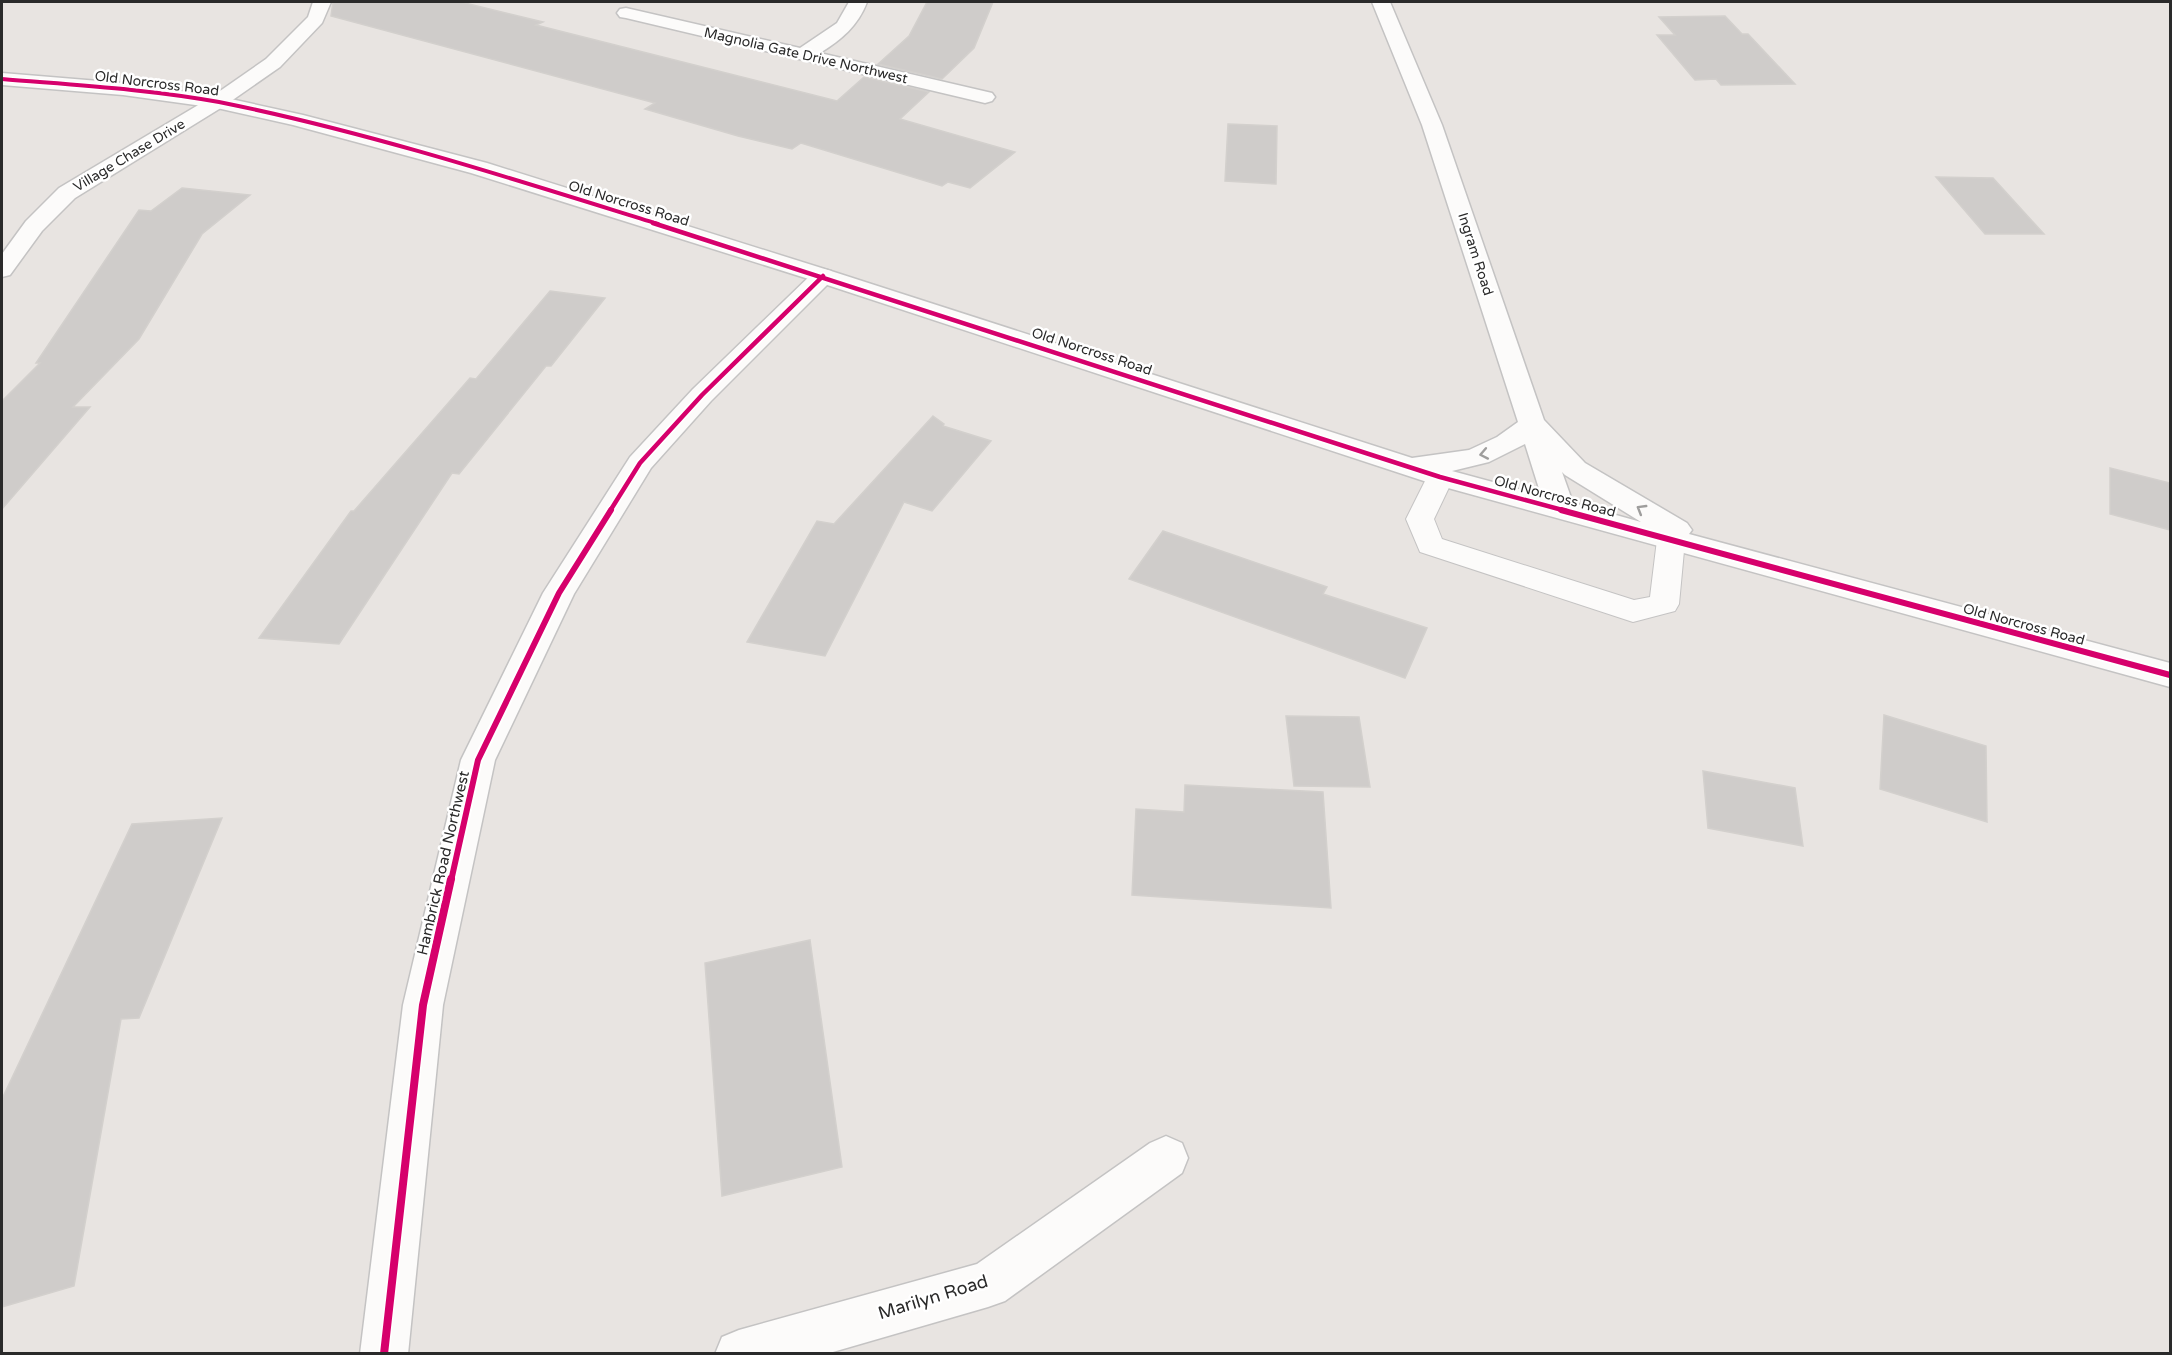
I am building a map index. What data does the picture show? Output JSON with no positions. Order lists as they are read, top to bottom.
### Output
{
  "streets": {
    "street": [
      "Magnolia Gate Drive Northwest",
      "Old Norcross Road",
      "Village Chase Drive",
      "Ingram Road",
      "Hambrick Road Northwest",
      "Marilyn Road"
    ]
  },
  "crossings": [
    ["Old Norcross Road", "Village Chase Drive"],
    ["Old Norcross Road", "Ingram Road"],
    ["Old Norcross Road", "Hambrick Road Northwest"]
  ]
}
